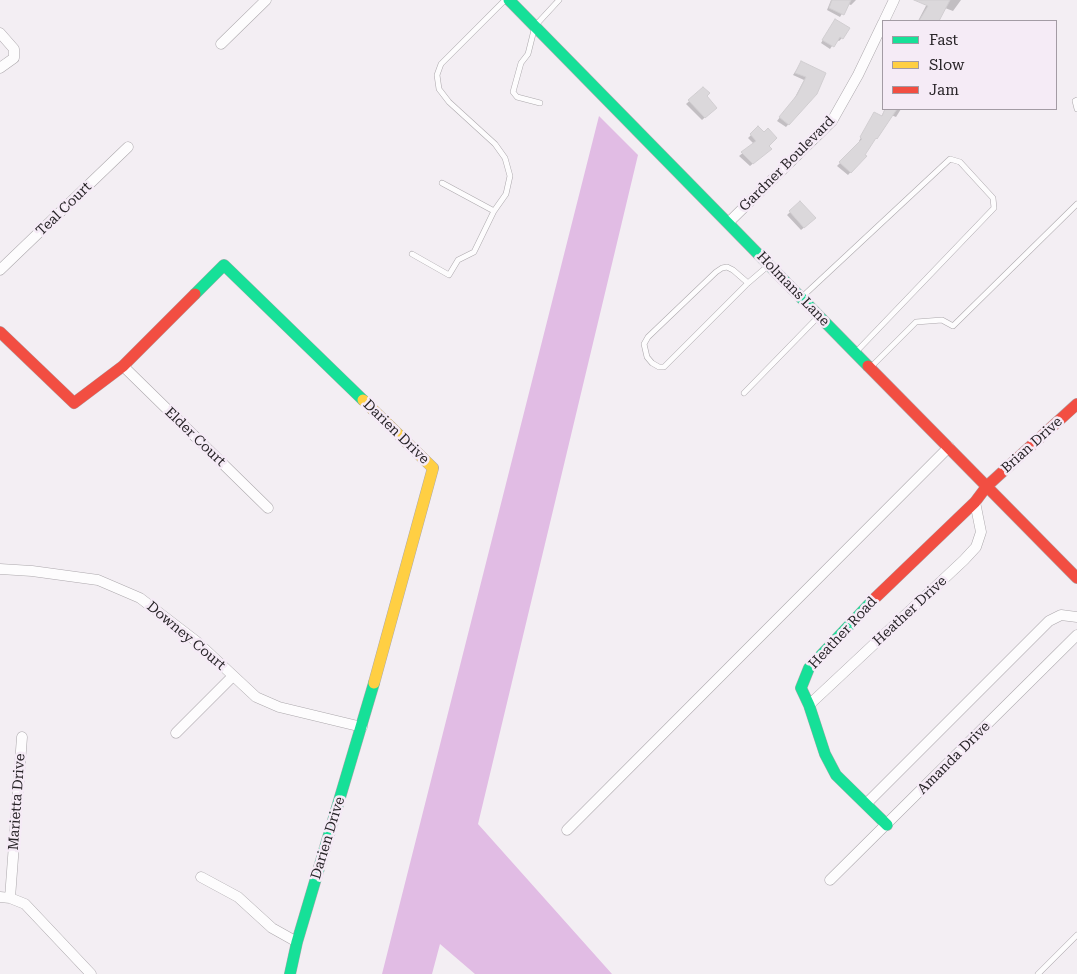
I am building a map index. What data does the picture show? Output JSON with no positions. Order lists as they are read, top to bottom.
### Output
{
  "streets": {
    "street": [
      "Gardner Boulevard",
      "Teal Court",
      "Holmans Lane",
      "Darien Drive",
      "Elder Court",
      "Brian Drive",
      "Heather Drive",
      "Heather Road",
      "Downey Court",
      "Amanda Drive",
      "Marietta Drive"
    ]
  },
  "crossings": [
    ["Gardner Boulevard", "Holmans Lane"],
    ["Holmans Lane", "Brian Drive"],
    ["Holmans Lane", "Heather Road"],
    ["Darien Drive", "Elder Court"],
    ["Darien Drive", "Downey Court"],
    ["Brian Drive", "Heather Road"],
    ["Heather Drive", "Heather Road"],
    ["Heather Road", "Amanda Drive"]
  ],
  "legend": ["Fast", "Slow", "Jam"]
}
